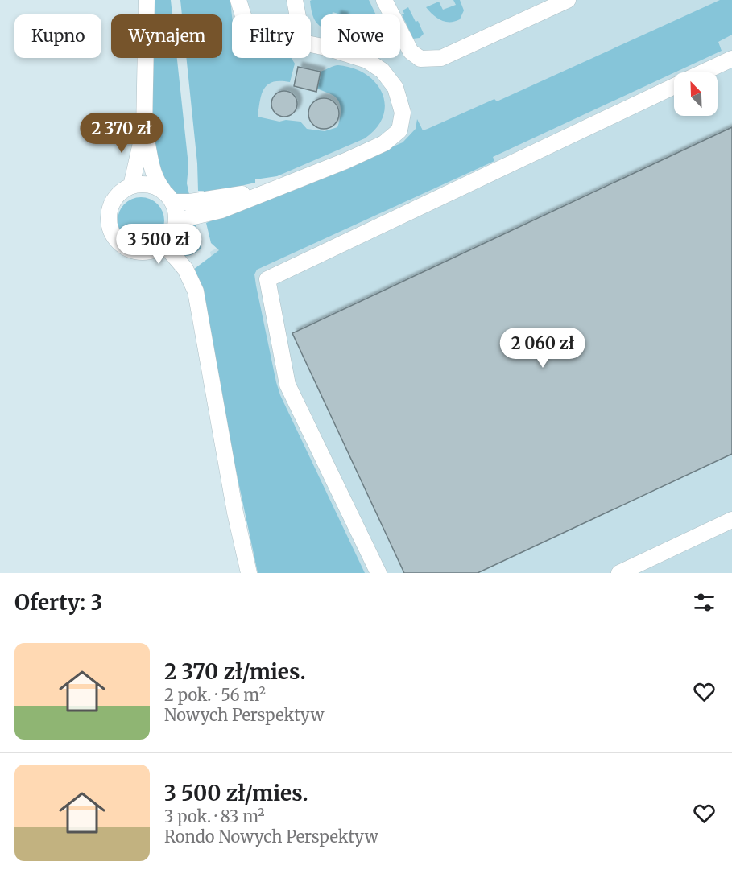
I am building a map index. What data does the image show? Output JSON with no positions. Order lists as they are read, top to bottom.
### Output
{
  "north": "top left",
  "page": {
    "chip": [
      "Kupno",
      "Wynajem",
      "Filtry",
      "Nowe"
    ],
    "price": ["2 370 zł", "3 500 zł", "2 060 zł"],
    "heading": "Oferty: 3",
    "list": [
      {
        "name": "2 370 zł/mies.",
        "note": "2 pok. · 56 m² · Nowych Perspektyw"
      },
      {
        "name": "3 500 zł/mies.",
        "note": "3 pok. · 83 m² · Rondo Nowych Perspektyw"
      }
    ]
  }
}
